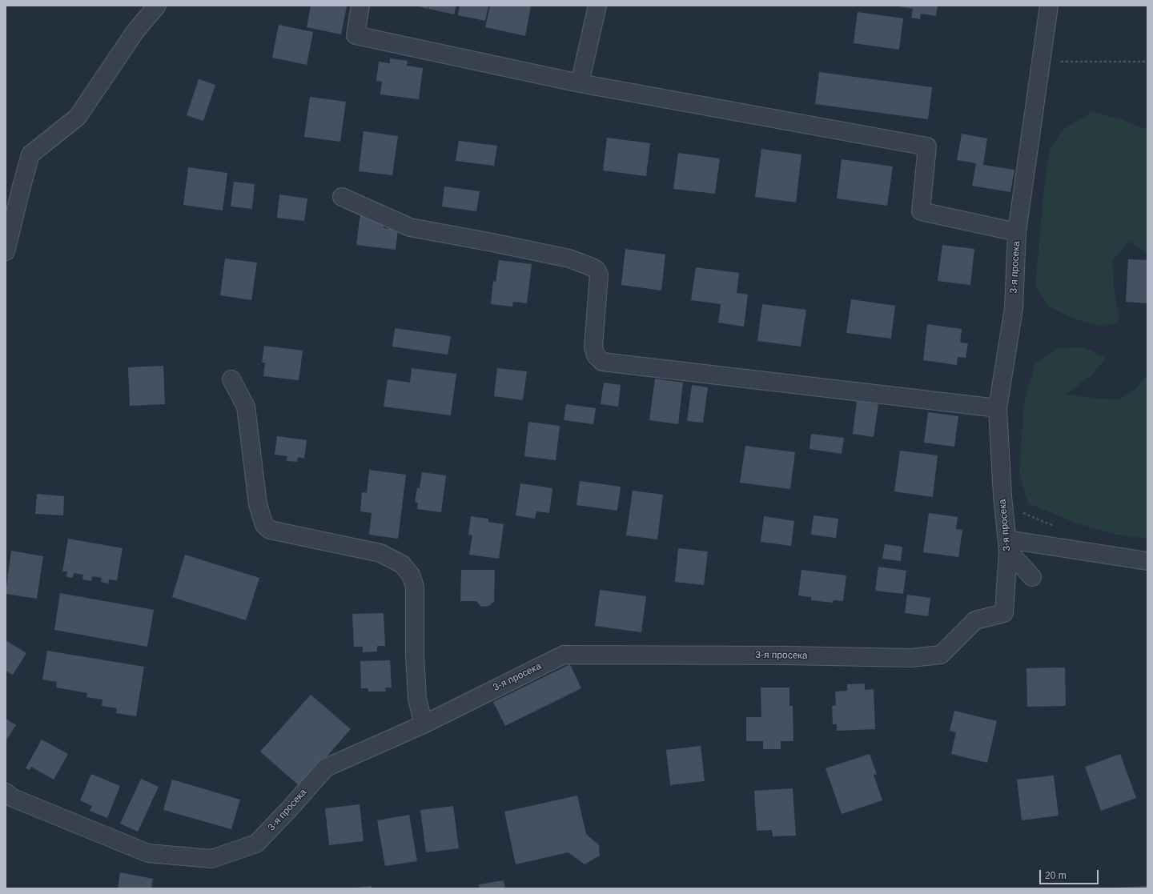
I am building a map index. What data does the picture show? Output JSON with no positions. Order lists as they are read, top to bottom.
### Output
{
  "streets": {
    "street": ["3-я просека"]
  },
  "scale_bar": "20 m"
}
